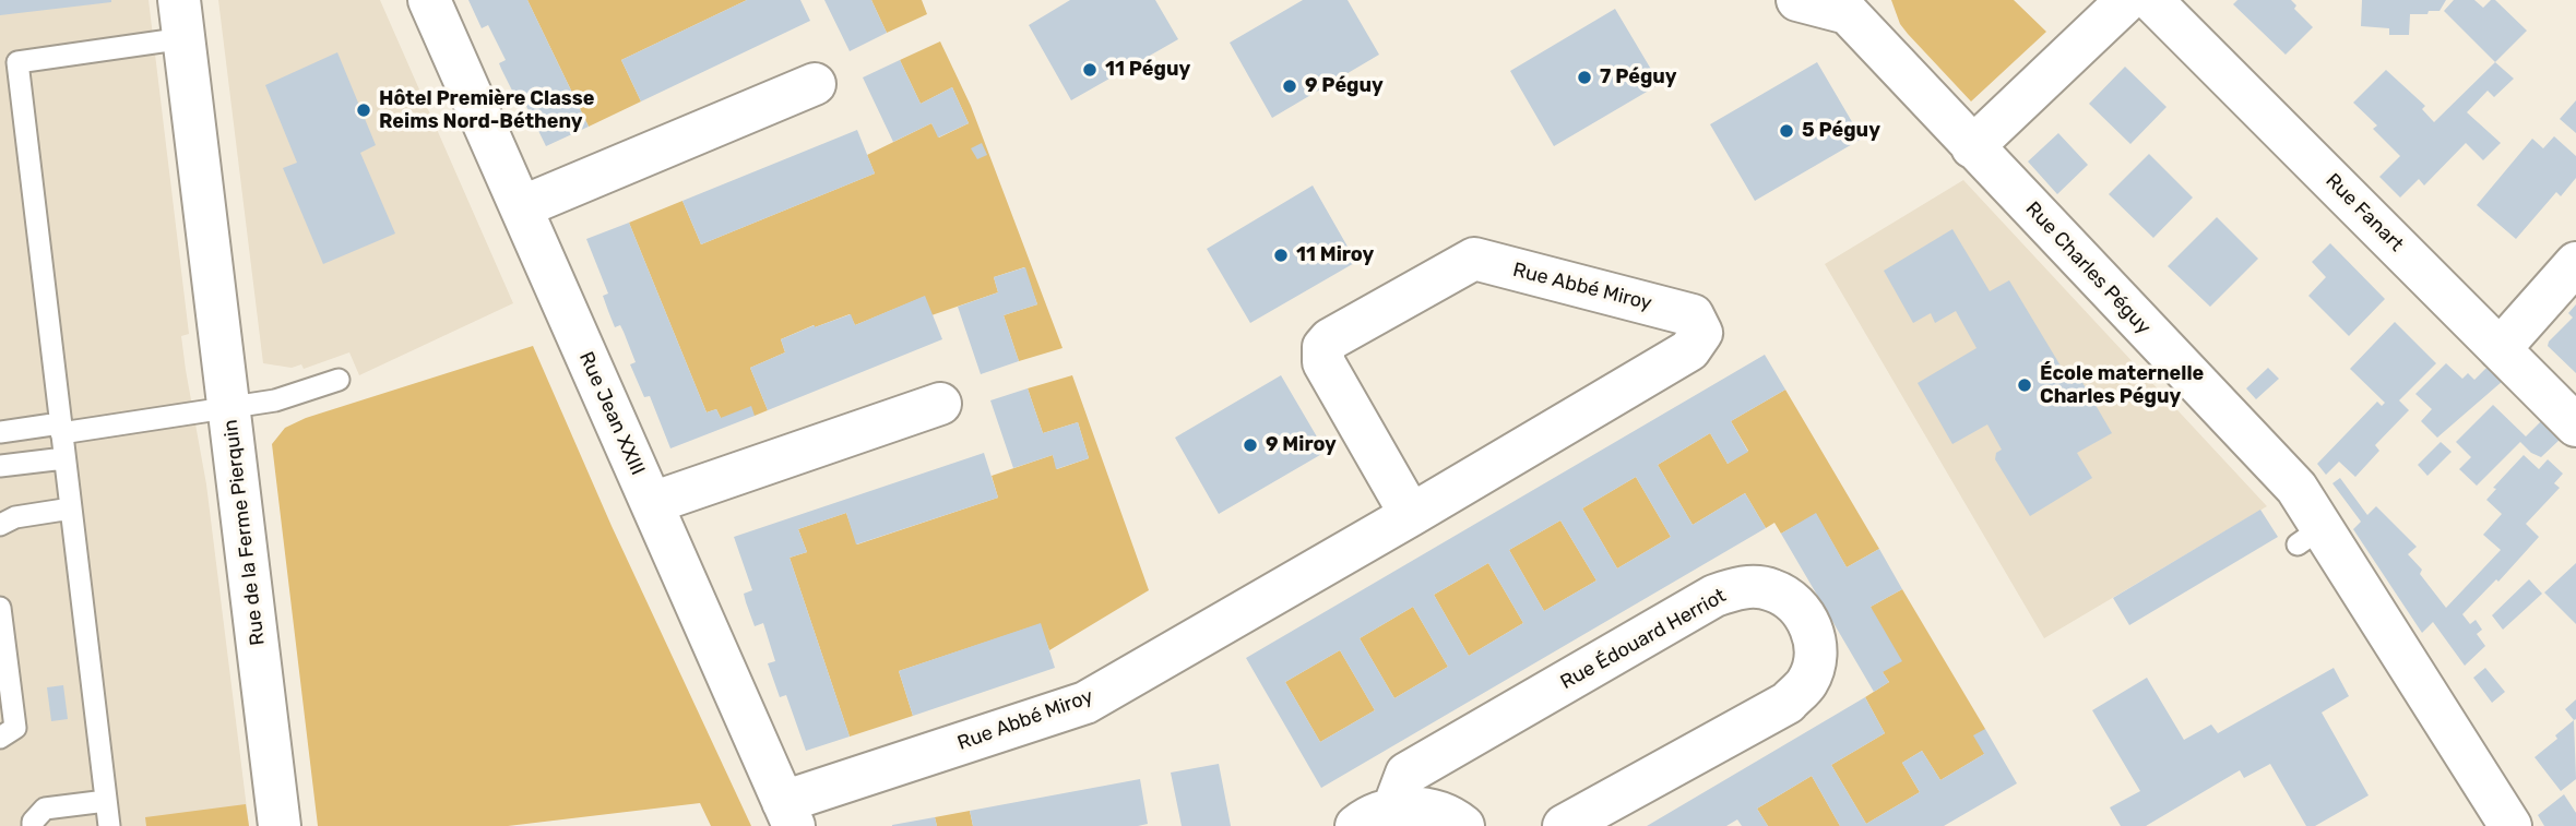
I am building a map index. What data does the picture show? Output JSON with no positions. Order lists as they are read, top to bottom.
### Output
{
  "streets": {
    "street": [
      "Rue Fanart",
      "Rue Charles Péguy",
      "Rue Abbé Miroy",
      "Rue Jean XXIII",
      "Rue de la Ferme Pierquin",
      "Rue Édouard Herriot"
    ]
  },
  "crossings": [
    ["Rue Abbé Miroy", "Rue Jean XXIII"]
  ],
  "places": [
    "11 Péguy",
    "7 Péguy",
    "9 Péguy",
    "Hôtel Première Classe Reims Nord-Bétheny",
    "5 Péguy",
    "11 Miroy",
    "École maternelle Charles Péguy",
    "9 Miroy"
  ]
}
